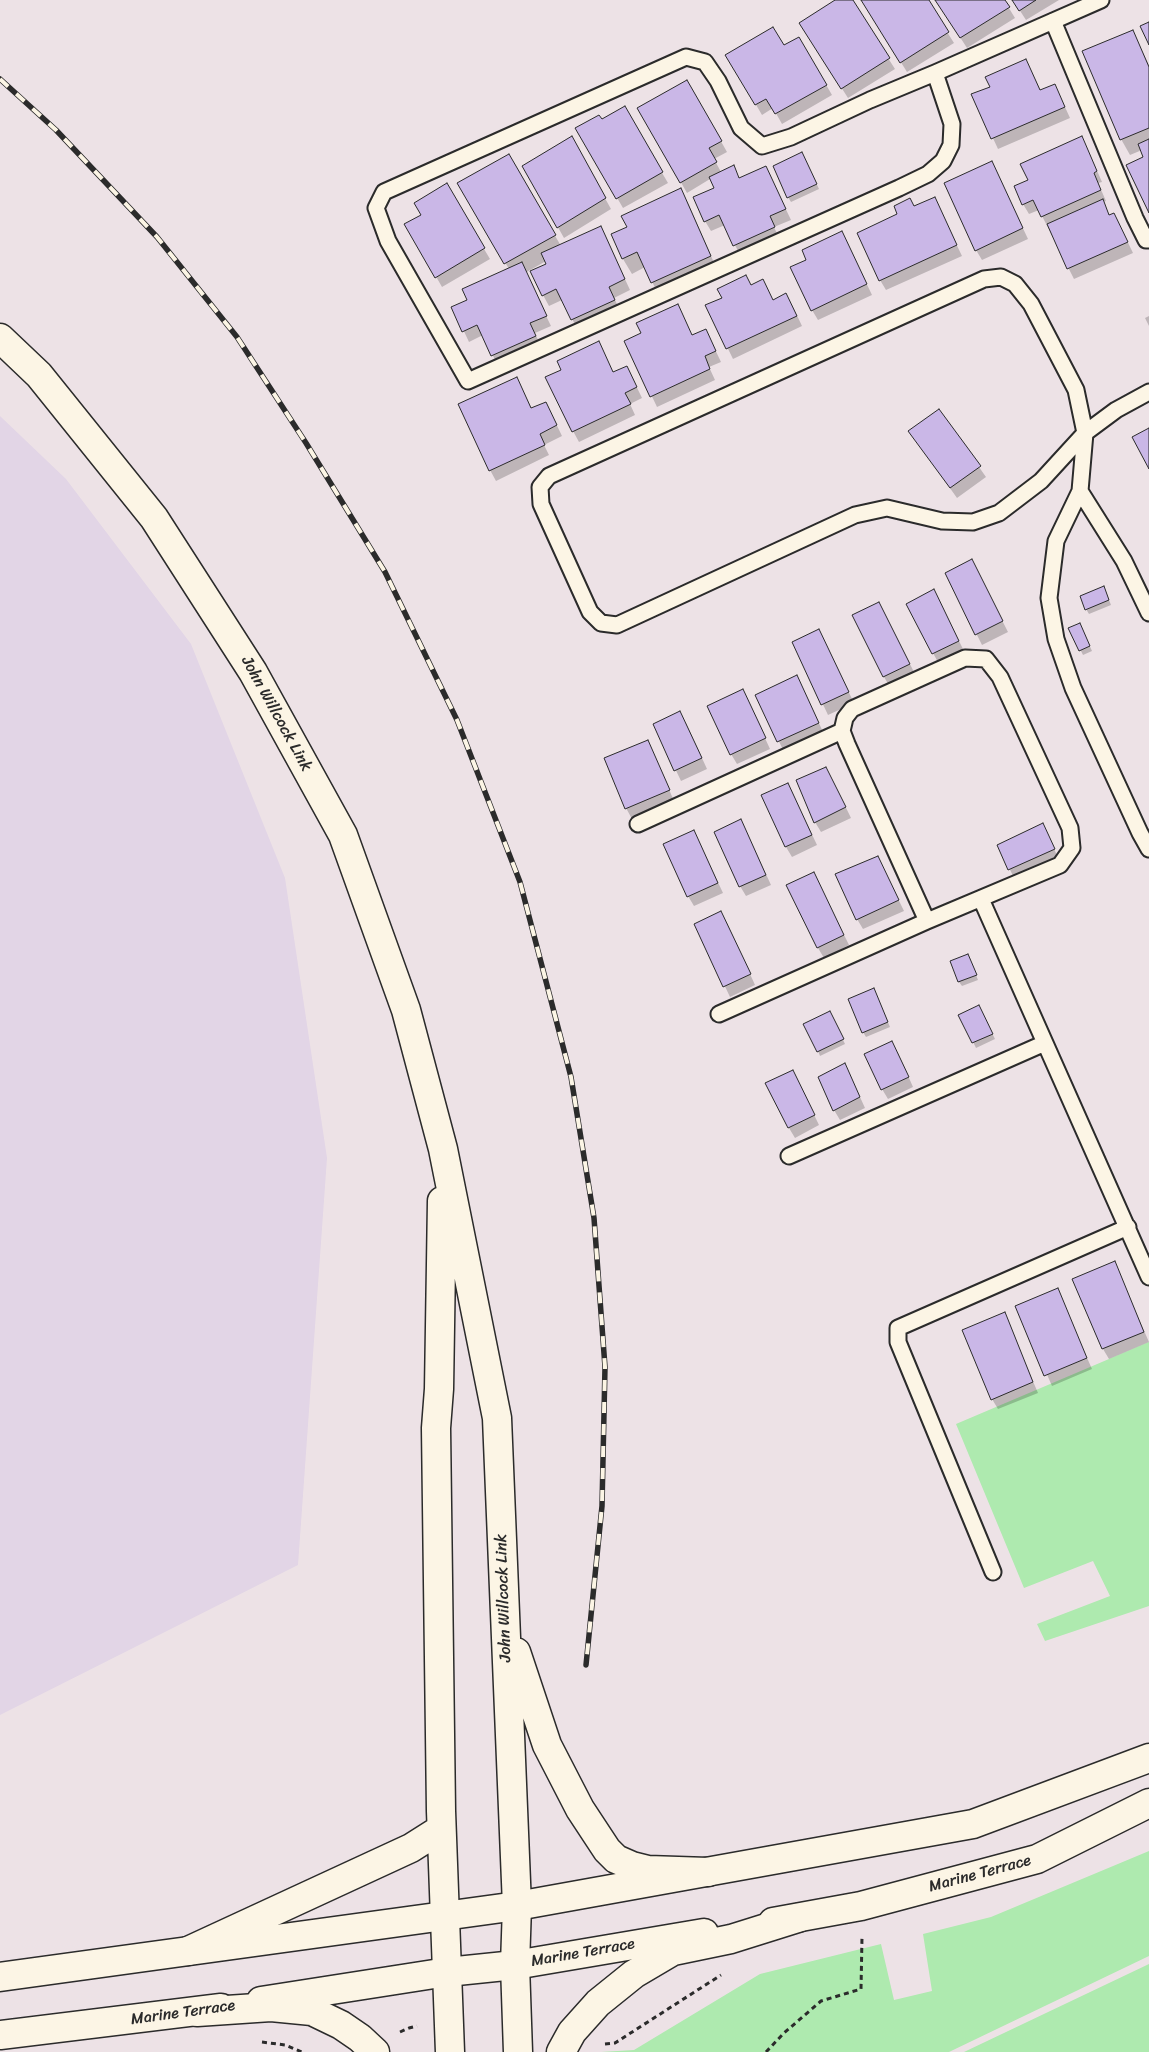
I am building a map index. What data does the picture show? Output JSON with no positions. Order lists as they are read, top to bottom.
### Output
{
  "streets": {
    "main road": ["John Willcock Link", "Marine Terrace"]
  },
  "crossings": [
    ["John Willcock Link", "Marine Terrace"]
  ]
}
